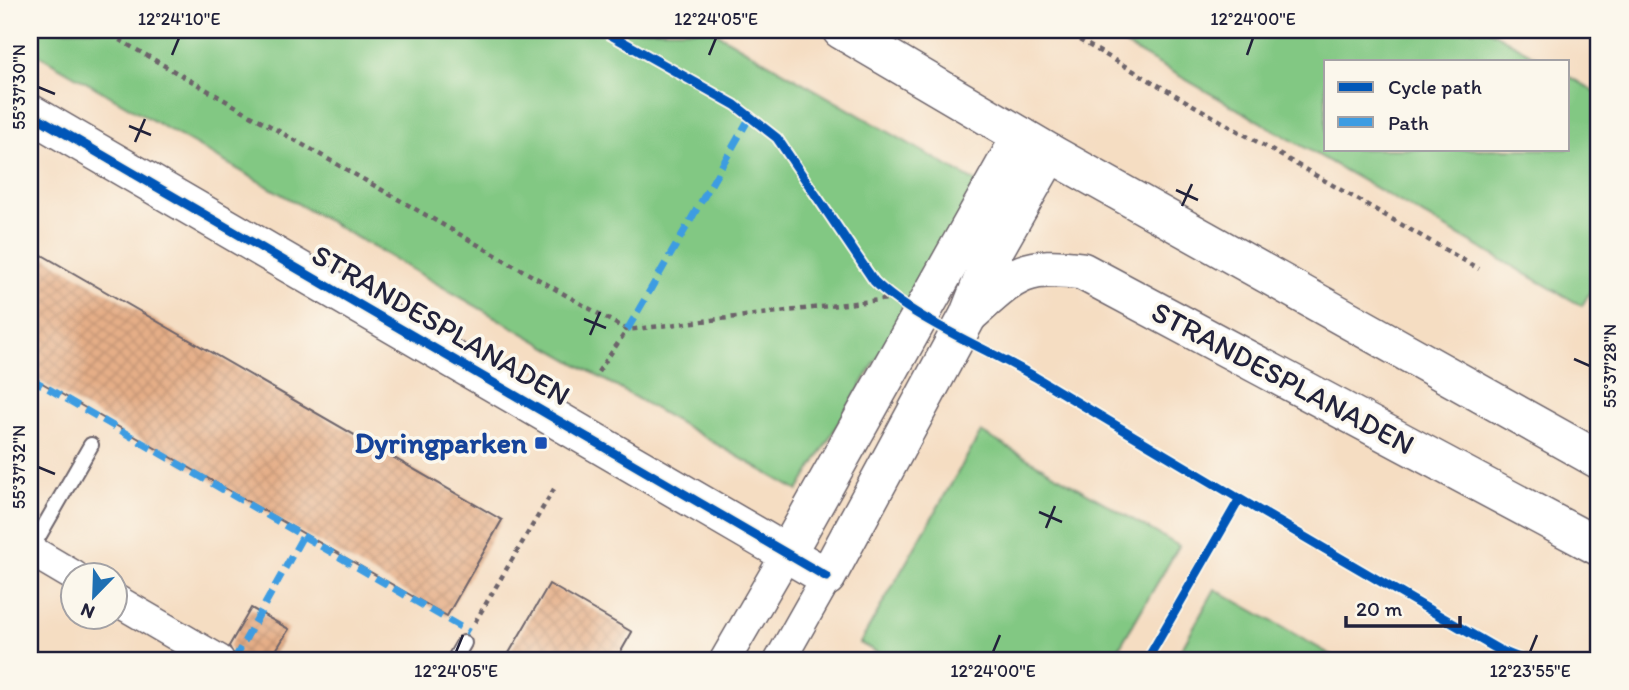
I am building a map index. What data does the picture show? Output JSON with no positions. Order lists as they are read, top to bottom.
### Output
{
  "streets": {
    "street": ["STRANDESPLANADEN"]
  },
  "places": {
    "transit": ["Dyringparken"]
  },
  "legend": ["Cycle path", "Path"],
  "scale_bar": "20 m",
  "north": "bottom left",
  "coordinates": [
    "12°24'10\"E",
    "12°24'05\"E",
    "12°24'00\"E",
    "55°37'30\"N",
    "55°37'28\"N",
    "55°37'32\"N",
    "12°23'55\"E"
  ]
}
